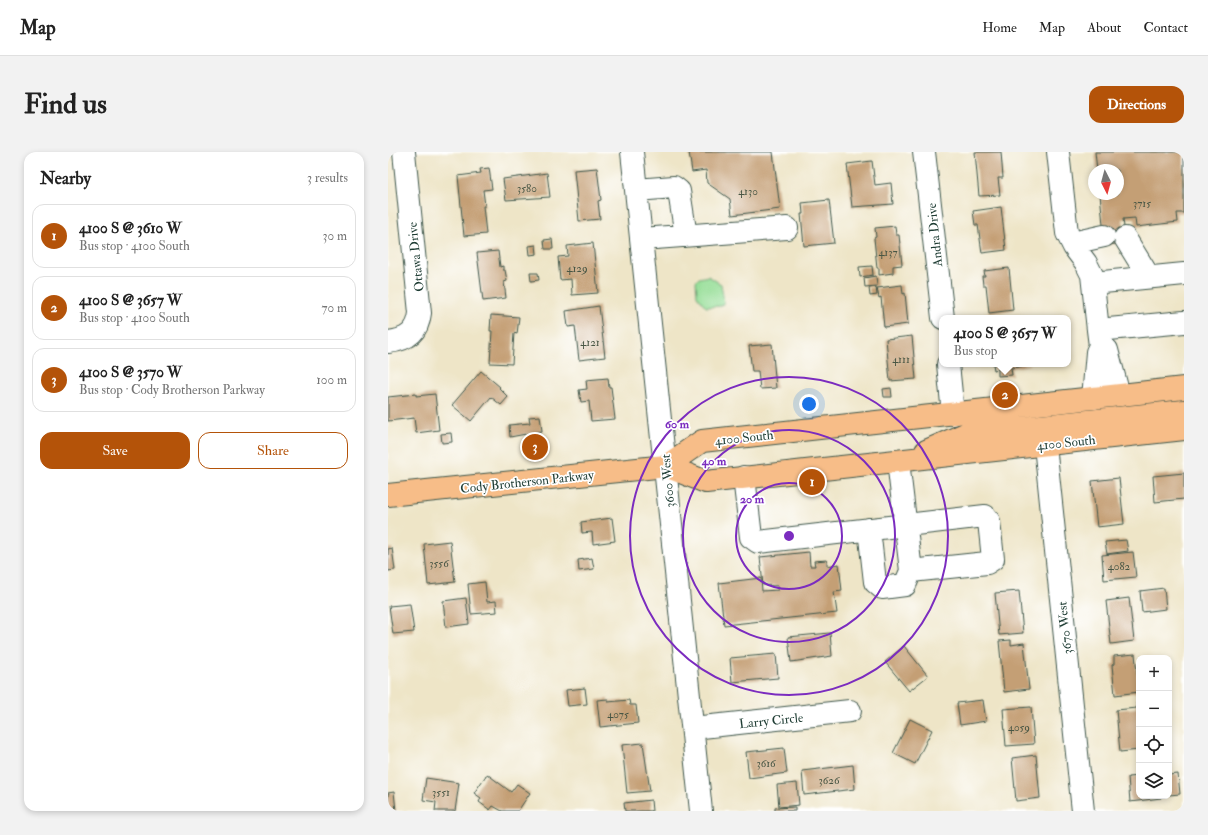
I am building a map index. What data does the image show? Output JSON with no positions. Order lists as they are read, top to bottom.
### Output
{
  "streets": {
    "main road": ["4100 South", "Cody Brotherson Parkway"],
    "street": [
      "Andra Drive",
      "Ottawa Drive",
      "3600 West",
      "3670 West",
      "Larry Circle"
    ]
  },
  "crossings": [
    ["4100 South", "Cody Brotherson Parkway"],
    ["4100 South", "3600 West"],
    ["4100 South", "3670 West"],
    ["Cody Brotherson Parkway", "3600 West"],
    ["3600 West", "Larry Circle"]
  ],
  "house_numbers": [
    "3580",
    "4130",
    "3715",
    "4137",
    "4129",
    "4121",
    "4111",
    "3556",
    "4082",
    "4075",
    "4059",
    "3616",
    "3626",
    "3551"
  ],
  "north": "bottom",
  "page": {
    "header": "Map",
    "nav": [
      "Home",
      "Map",
      "About",
      "Contact"
    ],
    "buttons": [
      "Directions",
      ["Save", "Share"]
    ],
    "title": "Find us",
    "heading": ["Nearby", "3 results"],
    "list": [
      {
        "mark": "1",
        "name": "4100 S @ 3610 W",
        "note": "Bus stop · 4100 South",
        "value": "30 m"
      },
      {
        "mark": "2",
        "name": "4100 S @ 3657 W",
        "note": "Bus stop · 4100 South",
        "value": "70 m"
      },
      {
        "mark": "3",
        "name": "4100 S @ 3570 W",
        "note": "Bus stop · Cody Brotherson Parkway",
        "value": "100 m"
      }
    ],
    "popup": ["4100 S @ 3657 W", "Bus stop"],
    "pins": ["2", "3", "1"],
    "map_buttons": ["+", "−"]
  },
  "rings": ["60 m", "40 m", "20 m"]
}
